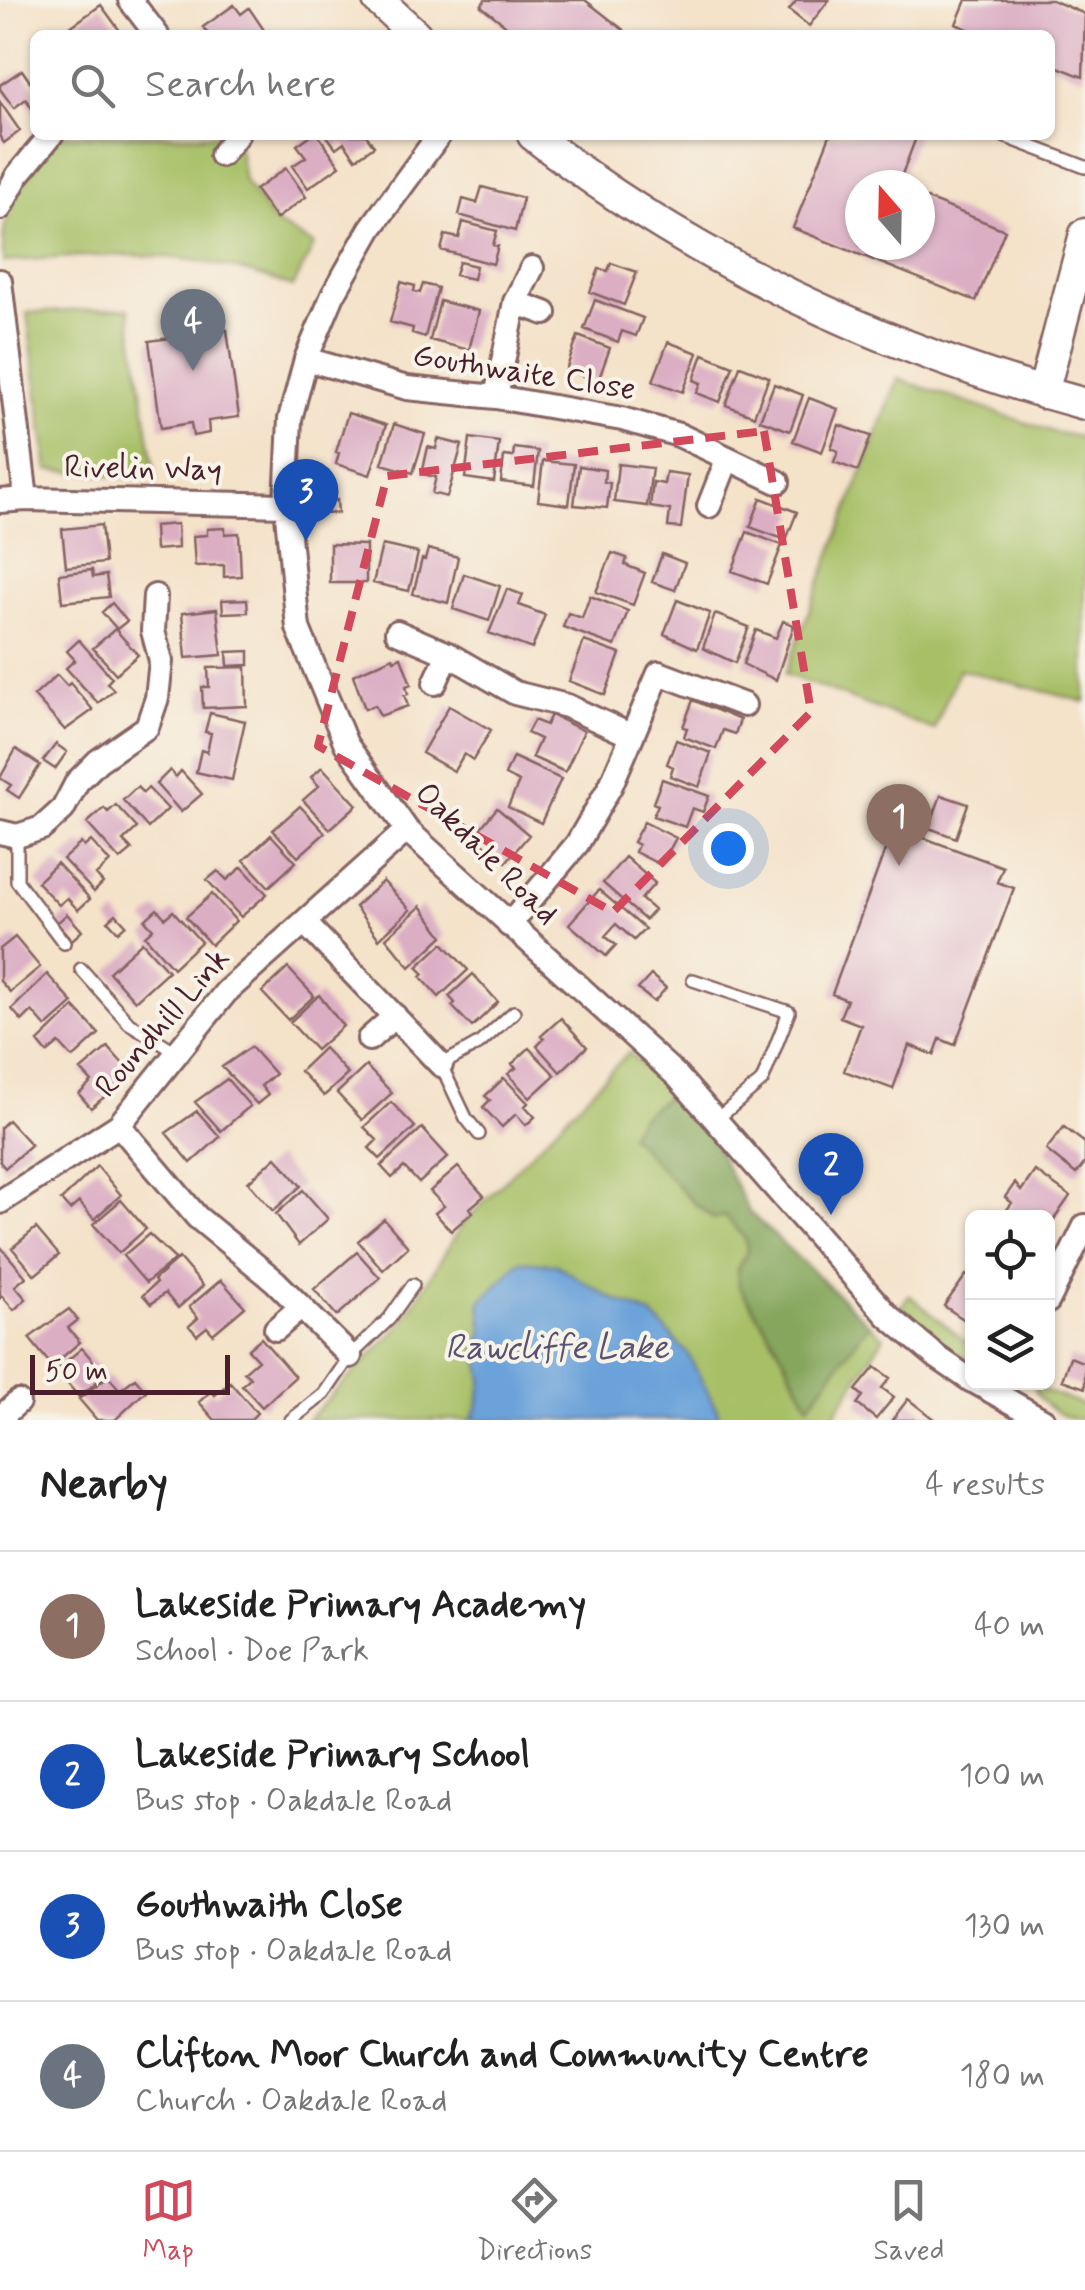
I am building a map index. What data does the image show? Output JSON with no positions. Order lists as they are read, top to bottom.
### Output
{
  "streets": {
    "street": [
      "Gouthwaite Close",
      "Rivelin Way",
      "Oakdale Road",
      "Roundhill Link"
    ]
  },
  "crossings": [
    ["Gouthwaite Close", "Oakdale Road"],
    ["Rivelin Way", "Oakdale Road"],
    ["Oakdale Road", "Roundhill Link"]
  ],
  "water": ["Rawcliffe Lake"],
  "scale_bar": "50 m",
  "north": "top",
  "page": {
    "search": "Search here",
    "pins": [
      "4",
      "3",
      "1",
      "2"
    ],
    "scale": "50 m",
    "heading": ["Nearby", "4 results"],
    "list": [
      {
        "mark": "1",
        "name": "Lakeside Primary Academy",
        "note": "School · Doe Park",
        "value": "40 m"
      },
      {
        "mark": "2",
        "name": "Lakeside Primary School",
        "note": "Bus stop · Oakdale Road",
        "value": "100 m"
      },
      {
        "mark": "3",
        "name": "Gouthwaith Close",
        "note": "Bus stop · Oakdale Road",
        "value": "130 m"
      },
      {
        "mark": "4",
        "name": "Clifton Moor Church and Community Centre",
        "note": "Church · Oakdale Road",
        "value": "180 m"
      }
    ],
    "nav": ["Map", "Directions", "Saved"]
  }
}
